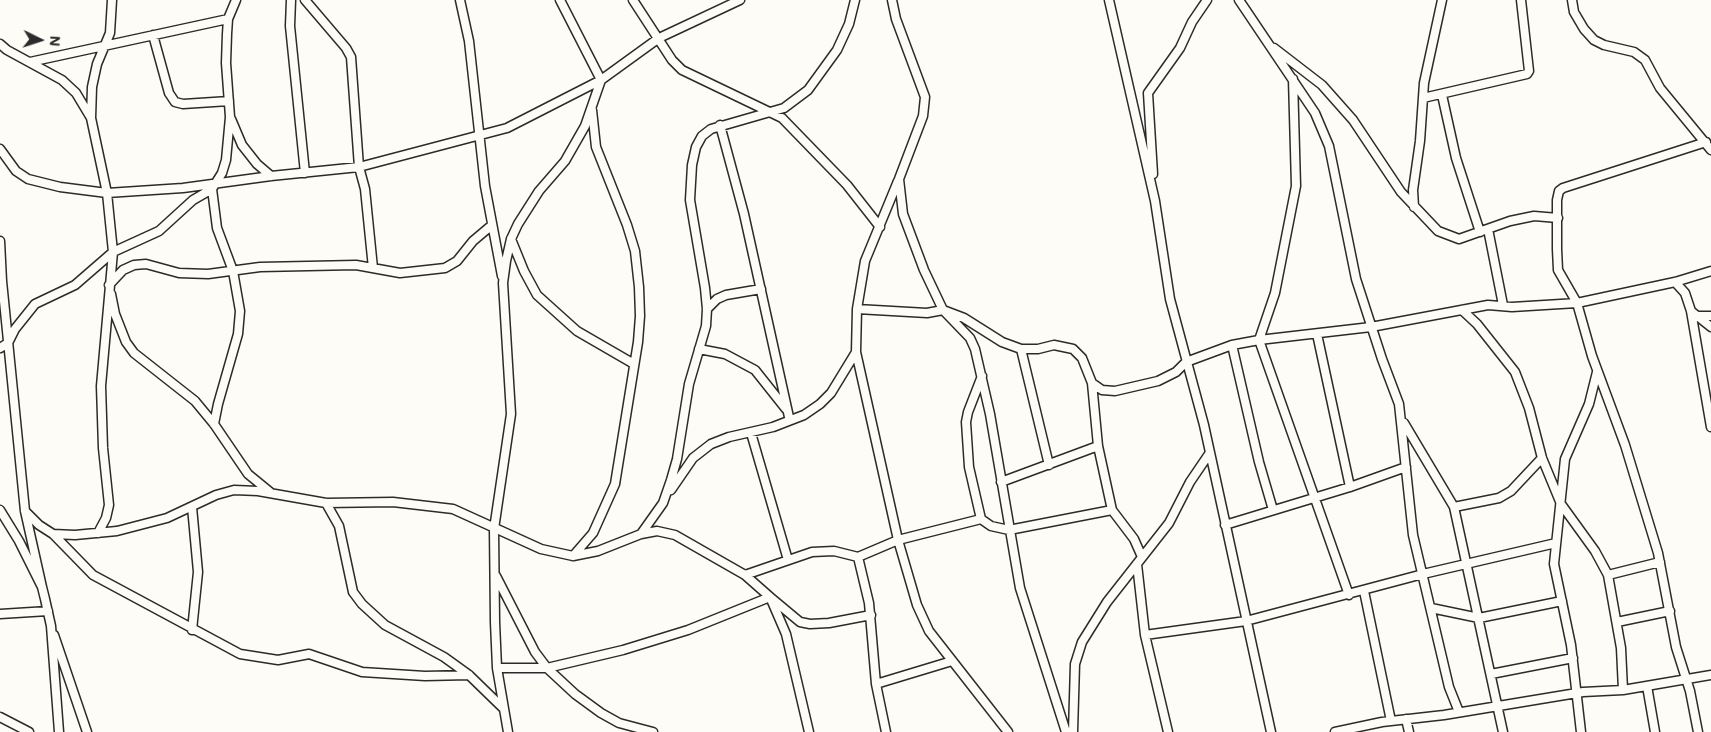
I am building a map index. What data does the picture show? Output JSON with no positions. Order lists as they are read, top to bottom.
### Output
{
  "north": "right"
}
